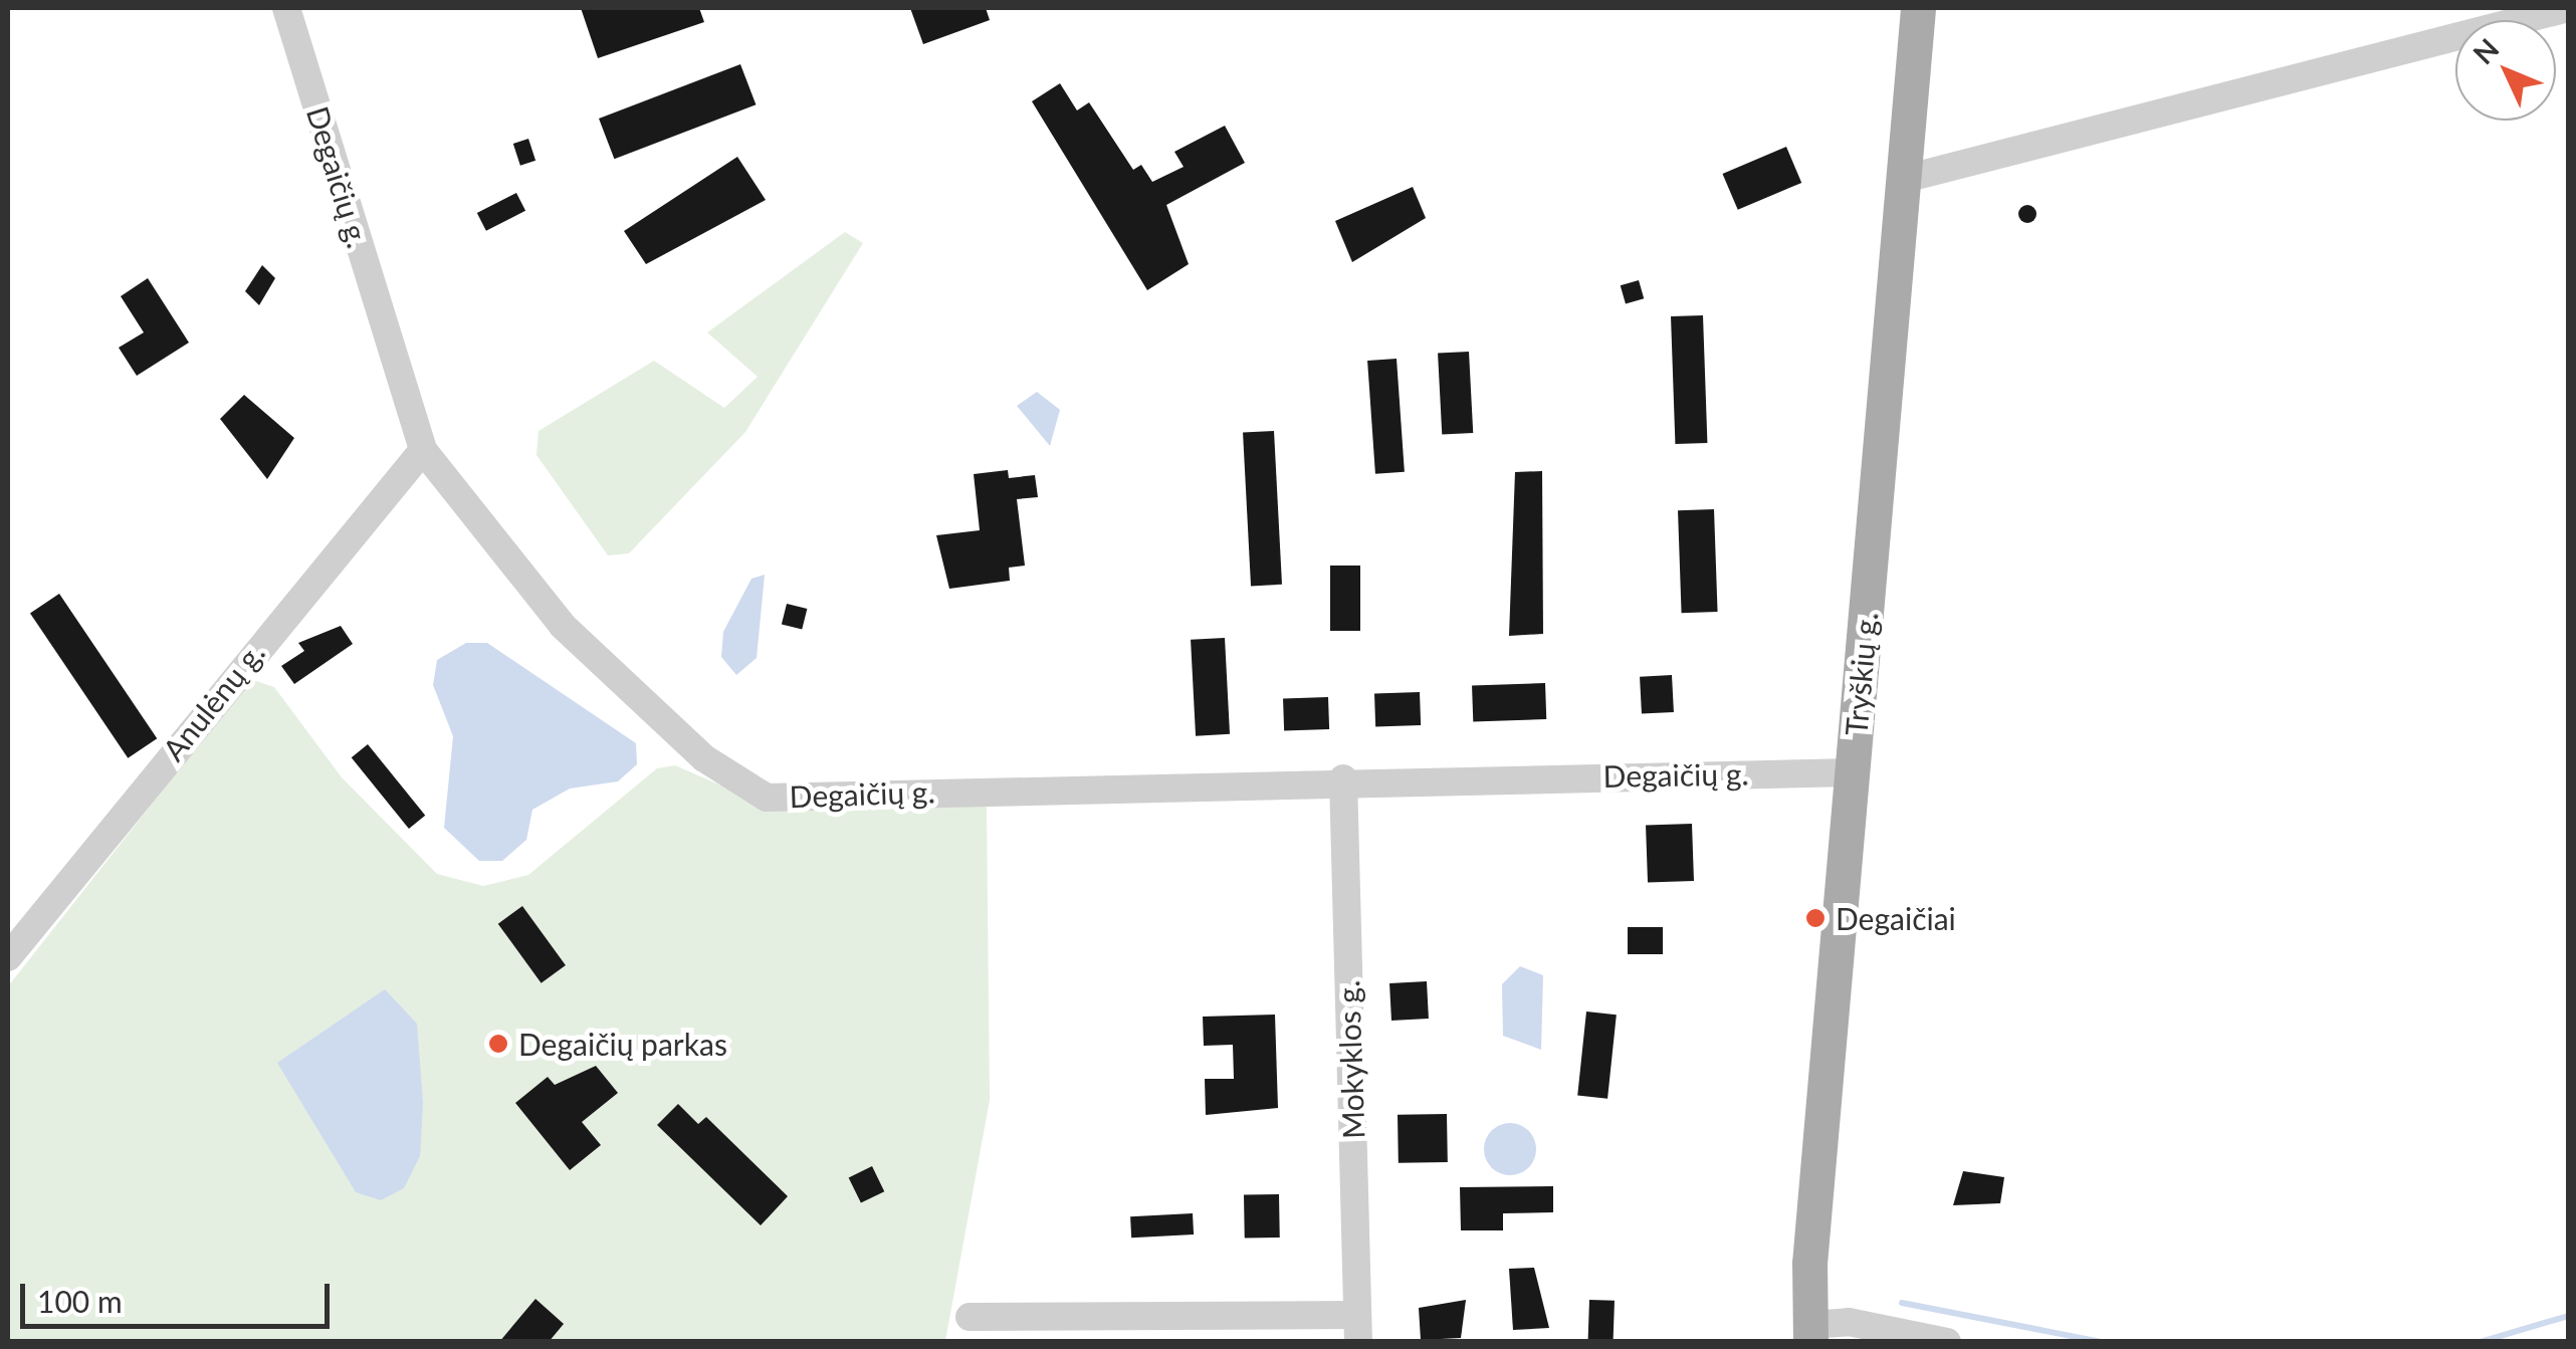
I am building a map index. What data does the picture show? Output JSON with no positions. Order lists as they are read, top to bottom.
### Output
{
  "streets": {
    "main road": ["Tryškių g."],
    "street": ["Degaičių g.", "Anulėnų g.", "Mokyklos g."]
  },
  "crossings": [
    ["Degaičių g.", "Tryškių g."],
    ["Degaičių g.", "Anulėnų g."],
    ["Degaičių g.", "Mokyklos g."]
  ],
  "places": ["Degaičiai", "Degaičių parkas"],
  "scale_bar": "100 m",
  "north": "top left"
}
